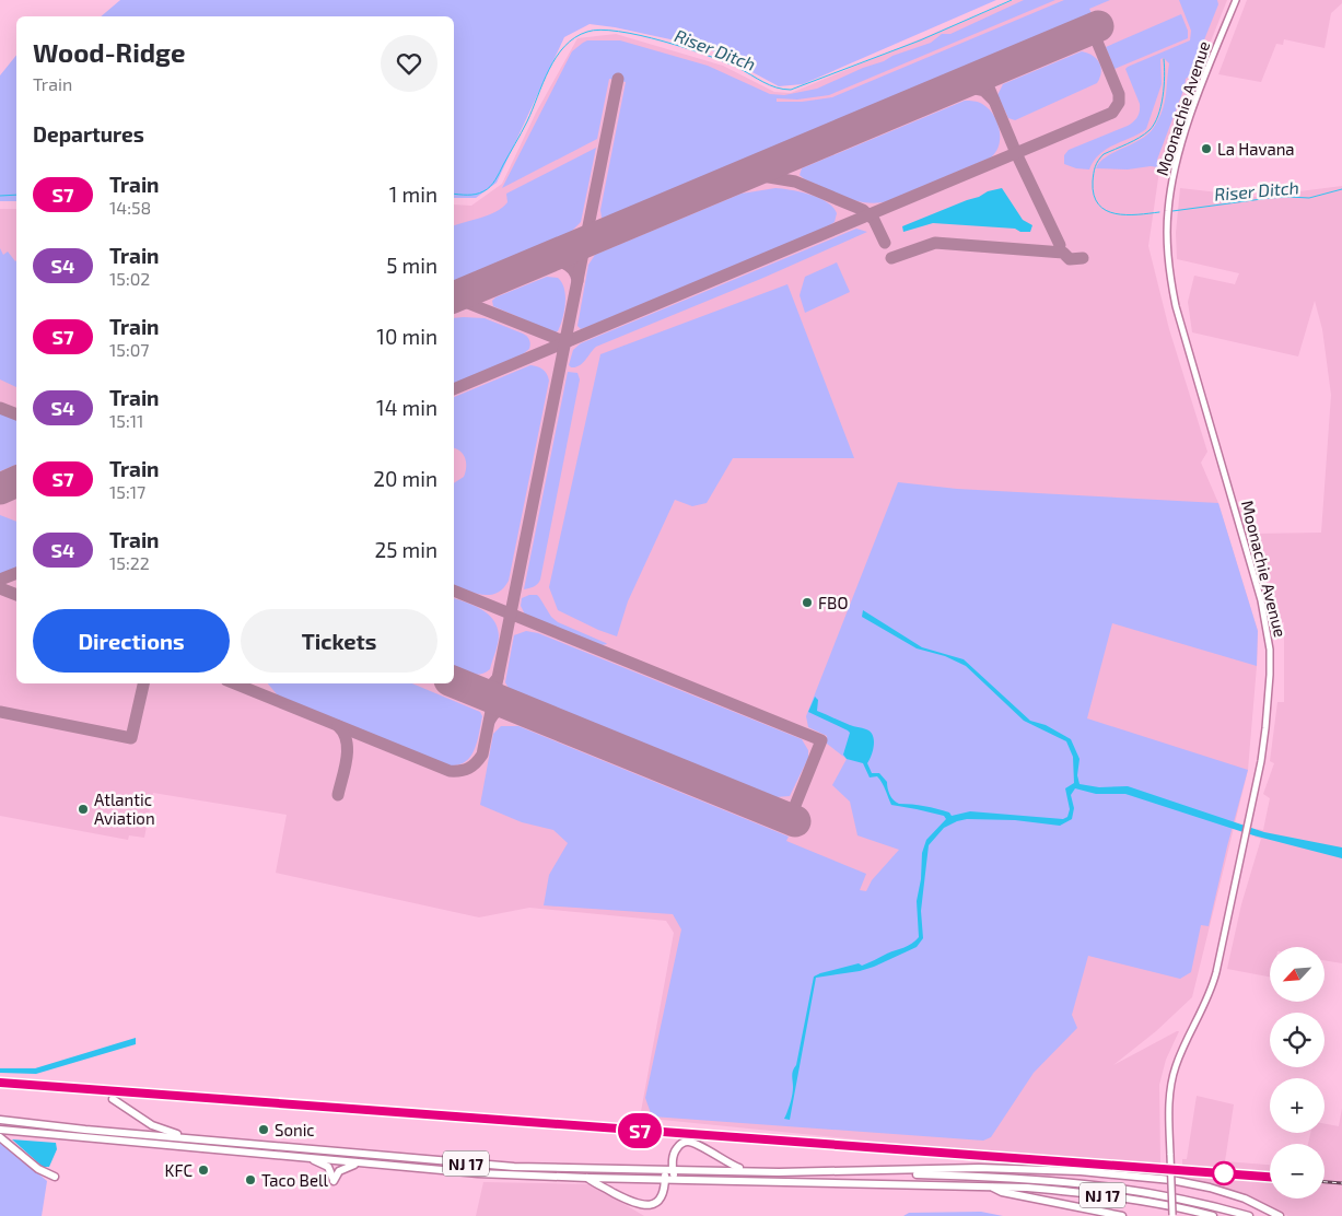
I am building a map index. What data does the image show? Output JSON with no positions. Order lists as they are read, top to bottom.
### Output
{
  "streets": {
    "highway": ["NJ 17"],
    "main road": ["Moonachie Avenue"]
  },
  "water": ["Riser Ditch"],
  "places": [
    "La Havana",
    "FBO",
    "Atlantic Aviation",
    "Sonic",
    "KFC",
    "Taco Bell"
  ],
  "north": "bottom left",
  "page": {
    "on_map": "S7",
    "heading": [
      ["Wood-Ridge", "Train"],
      "Departures"
    ],
    "list": [
      {
        "mark": "S7",
        "name": "Train",
        "note": "14:58",
        "value": "1 min"
      },
      {
        "mark": "S4",
        "name": "Train",
        "note": "15:02",
        "value": "5 min"
      },
      {
        "mark": "S7",
        "name": "Train",
        "note": "15:07",
        "value": "10 min"
      },
      {
        "mark": "S4",
        "name": "Train",
        "note": "15:11",
        "value": "14 min"
      },
      {
        "mark": "S7",
        "name": "Train",
        "note": "15:17",
        "value": "20 min"
      },
      {
        "mark": "S4",
        "name": "Train",
        "note": "15:22",
        "value": "25 min"
      }
    ],
    "buttons": ["Directions", "Tickets"],
    "map_buttons": ["+", "−"]
  }
}
